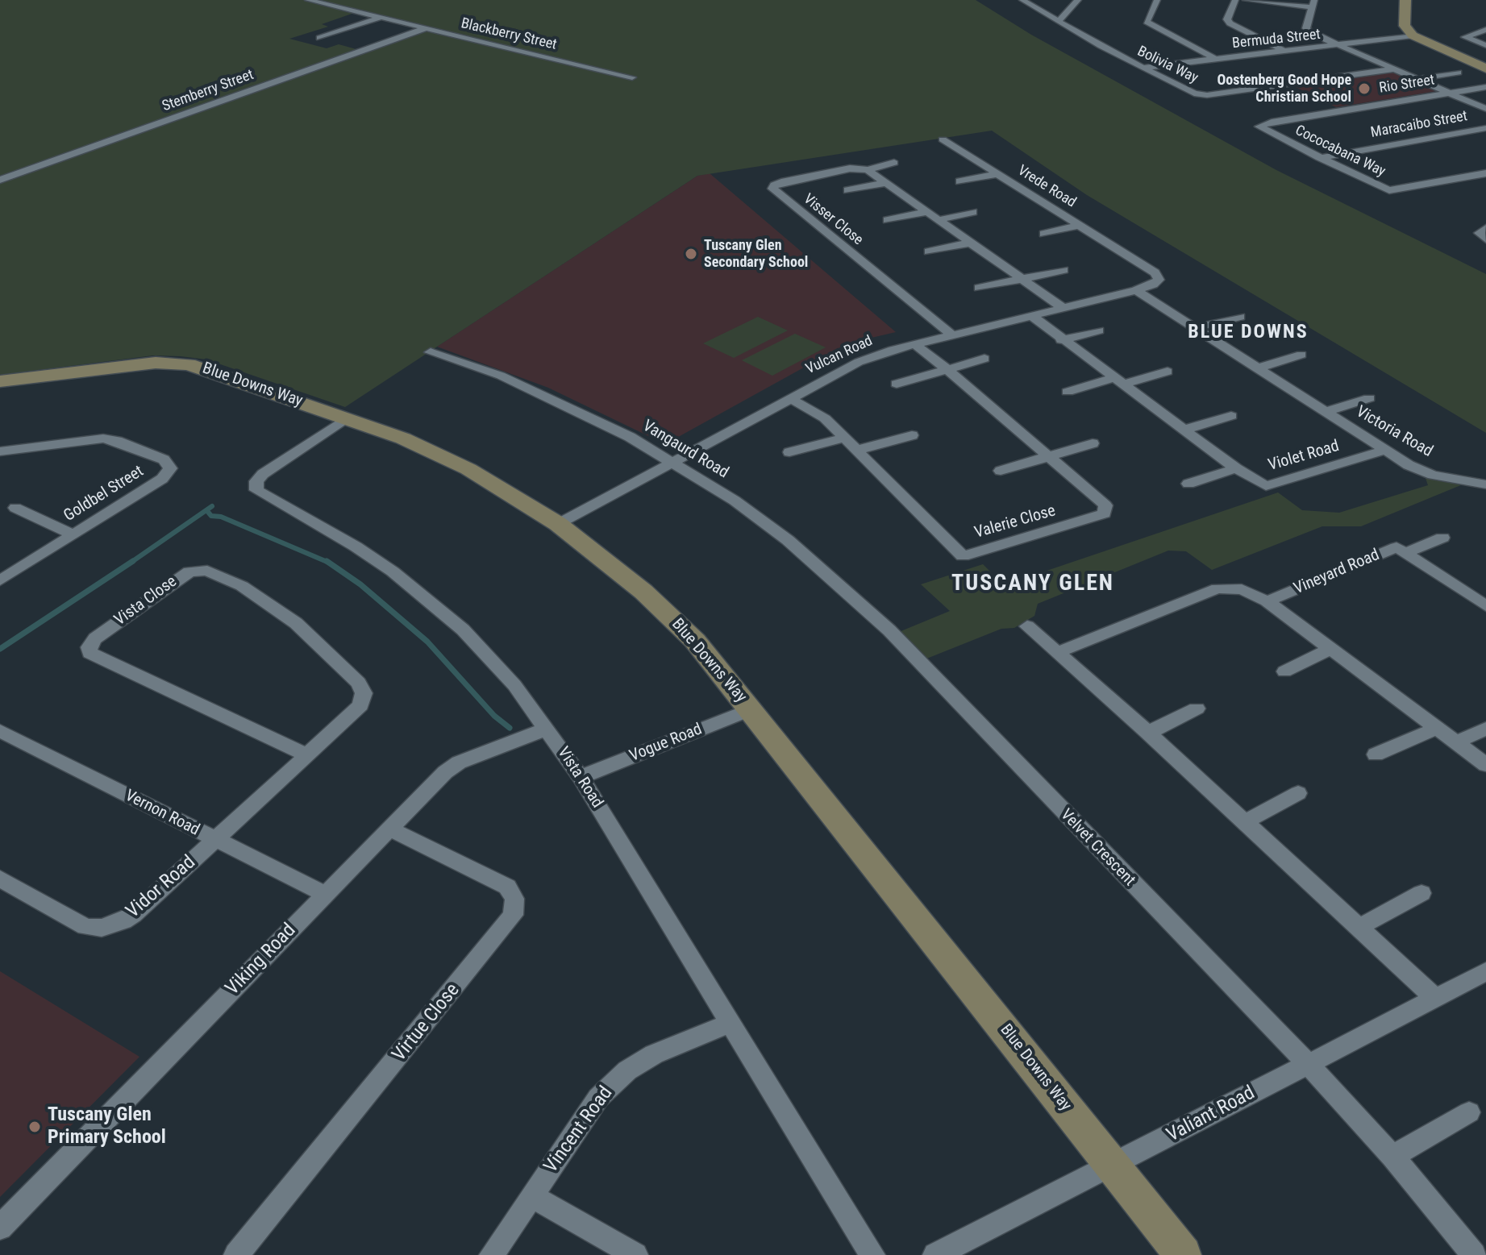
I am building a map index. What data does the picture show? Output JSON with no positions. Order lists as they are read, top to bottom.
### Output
{
  "streets": {
    "street": [
      "Blackberry Street",
      "Bermuda Street",
      "Bolivia Way",
      "Rio Street",
      "Stemberry Street",
      "Maracaibo Street",
      "Cococabana Way",
      "Vrede Road",
      "Visser Close",
      "Vulcan Road",
      "Blue Downs Way",
      "Victoria Road",
      "Vangaurd Road",
      "Violet Road",
      "Goldbel Street",
      "Valerie Close",
      "Vineyard Road",
      "Vista Close",
      "Vogue Road",
      "Vista Road",
      "Vernon Road",
      "Velvet Crescent",
      "Vidor Road",
      "Viking Road",
      "Virtue Close",
      "Valiant Road",
      "Vincent Road"
    ]
  },
  "crossings": [
    ["Blackberry Street", "Stemberry Street"],
    ["Bermuda Street", "Bolivia Way"],
    ["Rio Street", "Cococabana Way"],
    ["Maracaibo Street", "Cococabana Way"],
    ["Vrede Road", "Vulcan Road"],
    ["Visser Close", "Vulcan Road"],
    ["Vulcan Road", "Blue Downs Way"],
    ["Vulcan Road", "Victoria Road"],
    ["Vulcan Road", "Vangaurd Road"],
    ["Vulcan Road", "Violet Road"],
    ["Vulcan Road", "Valerie Close"],
    ["Blue Downs Way", "Vogue Road"],
    ["Blue Downs Way", "Vista Road"],
    ["Blue Downs Way", "Valiant Road"],
    ["Victoria Road", "Violet Road"],
    ["Vangaurd Road", "Velvet Crescent"],
    ["Vista Close", "Vernon Road"],
    ["Vista Close", "Vidor Road"],
    ["Vogue Road", "Vista Road"],
    ["Vista Road", "Viking Road"],
    ["Vista Road", "Vincent Road"],
    ["Vernon Road", "Vidor Road"],
    ["Vernon Road", "Viking Road"],
    ["Velvet Crescent", "Valiant Road"],
    ["Viking Road", "Virtue Close"]
  ],
  "districts": ["BLUE DOWNS", "TUSCANY GLEN"],
  "places": ["Oostenberg Good Hope Christian School", "Tuscany Glen Secondary School", "Tuscany Glen Primary School"]
}
